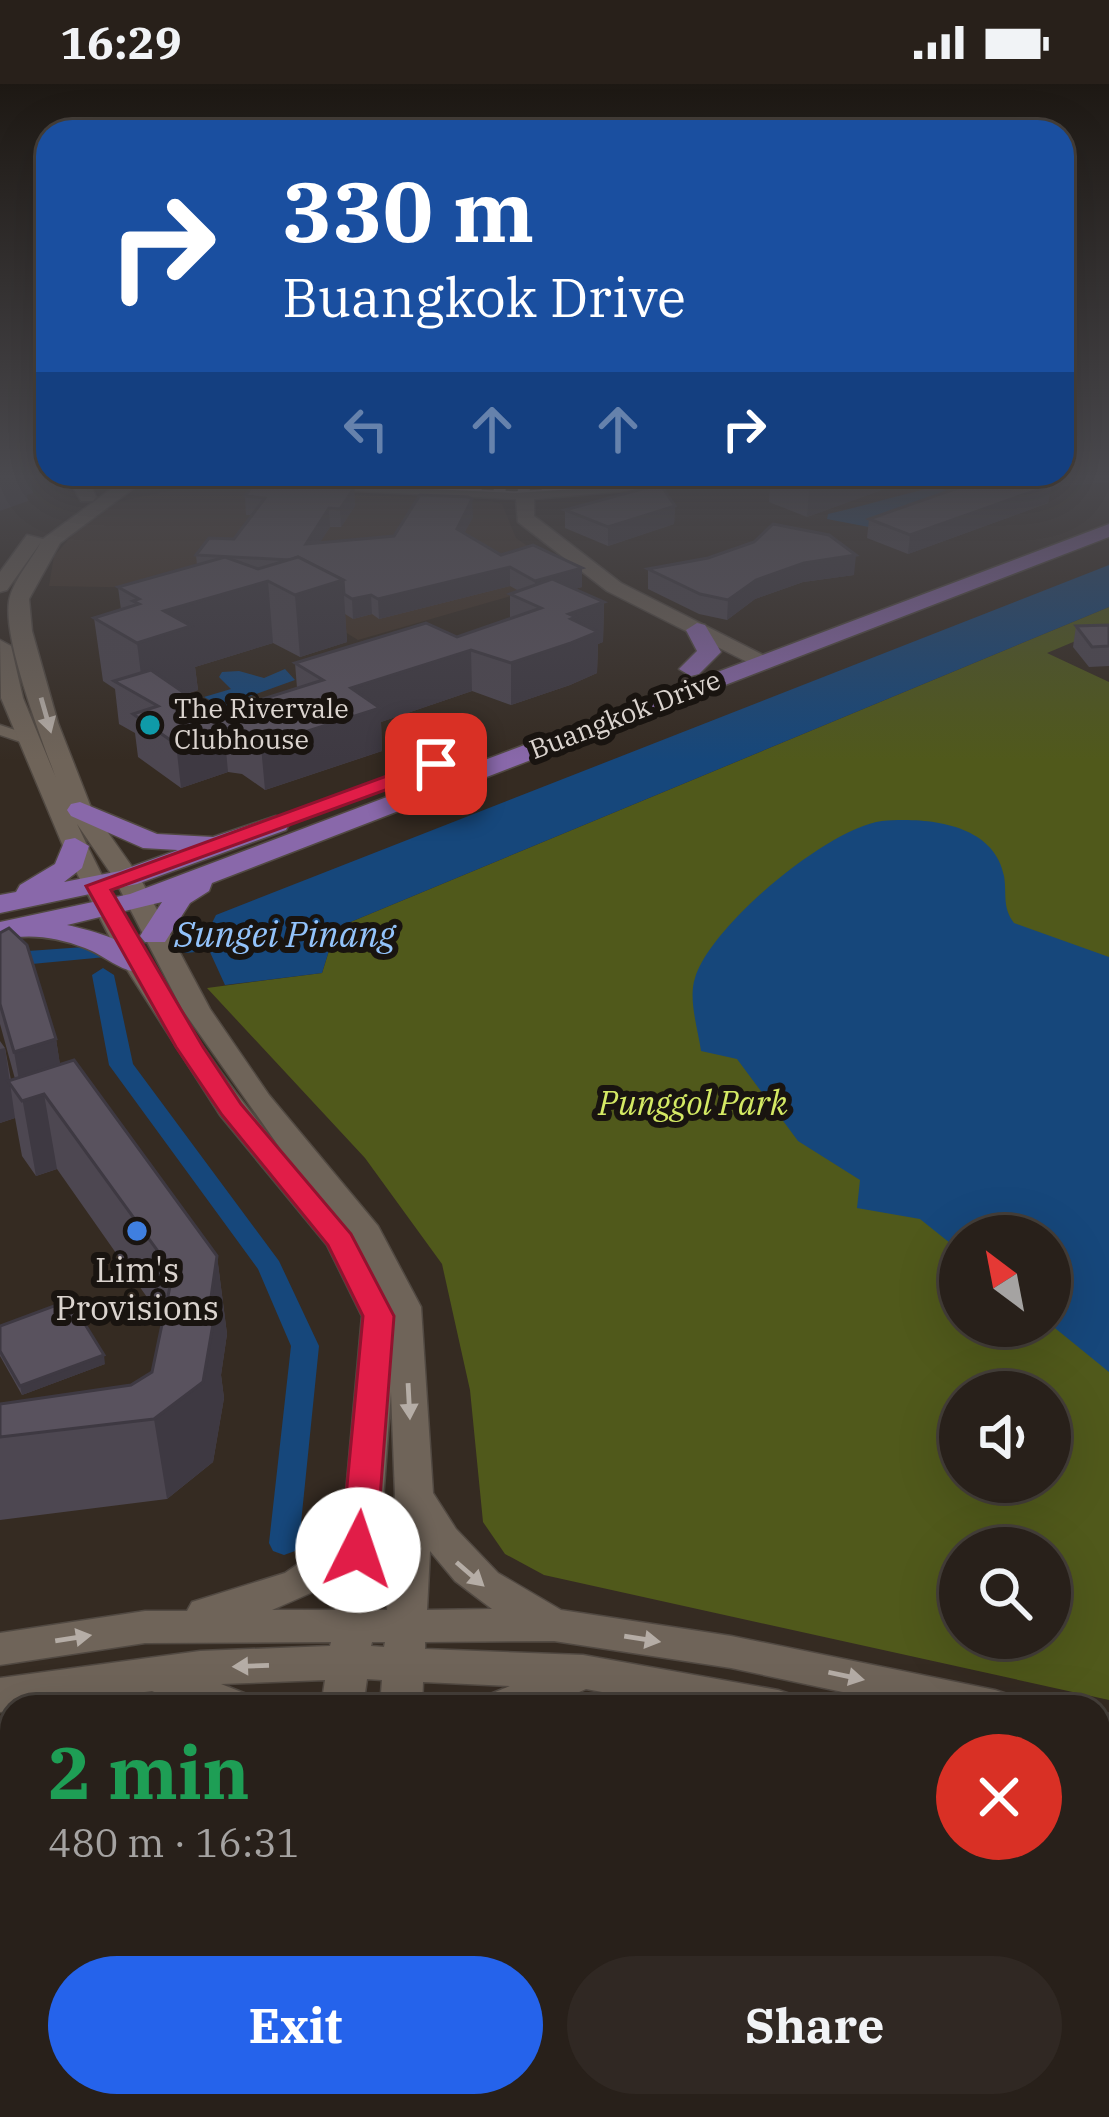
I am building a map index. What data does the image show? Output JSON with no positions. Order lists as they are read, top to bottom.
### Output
{
  "streets": {
    "main road": ["Buangkok Drive"]
  },
  "water": ["Sungei Pinang"],
  "parks": ["Punggol Park"],
  "places": ["The Rivervale Clubhouse", "Lim's Provisions"],
  "north": "top left",
  "page": {
    "status": "16:29",
    "turn": ["330 m", "Buangkok Drive"],
    "heading": ["2 min", "480 m · 16:31"],
    "buttons": ["Exit", "Share"]
  }
}
